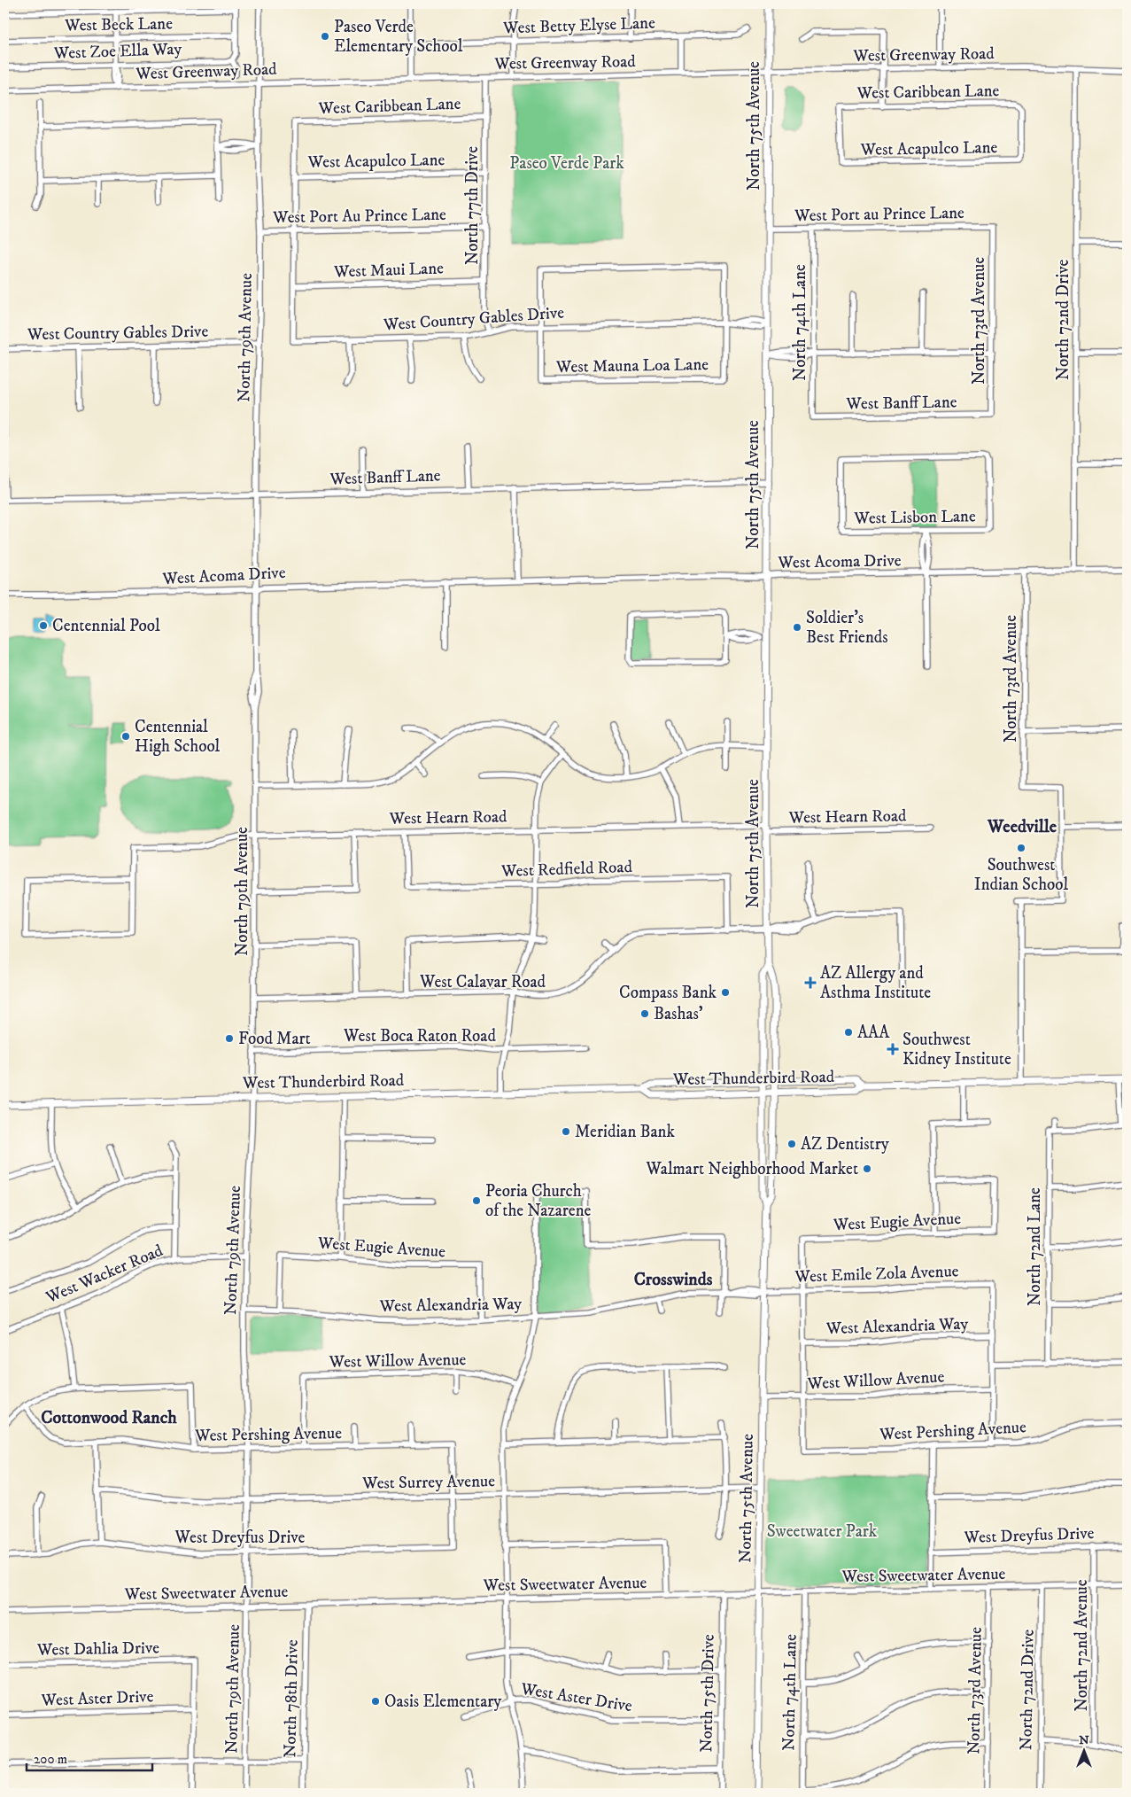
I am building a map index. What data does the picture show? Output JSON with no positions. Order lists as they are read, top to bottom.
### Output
{
  "streets": {
    "main road": ["North 75th Avenue", "West Thunderbird Road"],
    "street": [
      "West Beck Lane",
      "West Betty Elyse Lane",
      "West Zoe Ella Way",
      "West Greenway Road",
      "West Caribbean Lane",
      "West Acapulco Lane",
      "North 77th Drive",
      "West Port au Prince Lane",
      "West Port Au Prince Lane",
      "West Maui Lane",
      "West Country Gables Drive",
      "North 72nd Drive",
      "North 73rd Avenue",
      "North 74th Lane",
      "North 79th Avenue",
      "West Mauna Loa Lane",
      "West Banff Lane",
      "West Lisbon Lane",
      "West Acoma Drive",
      "West Hearn Road",
      "West Redfield Road",
      "West Calavar Road",
      "West Boca Raton Road",
      "West Eugie Avenue",
      "North 72nd Lane",
      "West Wacker Road",
      "West Emile Zola Avenue",
      "West Alexandria Way",
      "West Willow Avenue",
      "West Pershing Avenue",
      "West Surrey Avenue",
      "West Dreyfus Drive",
      "West Sweetwater Avenue",
      "North 72nd Avenue",
      "West Dahlia Drive",
      "North 75th Drive",
      "West Aster Drive",
      "North 78th Drive"
    ]
  },
  "crossings": [
    ["West Greenway Road", "North 75th Avenue"],
    ["West Greenway Road", "North 77th Drive"],
    ["West Greenway Road", "North 72nd Drive"],
    ["West Greenway Road", "North 79th Avenue"],
    ["West Caribbean Lane", "West Acapulco Lane"],
    ["West Caribbean Lane", "North 77th Drive"],
    ["North 75th Avenue", "West Port au Prince Lane"],
    ["North 75th Avenue", "West Country Gables Drive"],
    ["North 75th Avenue", "West Banff Lane"],
    ["North 75th Avenue", "West Acoma Drive"],
    ["North 75th Avenue", "West Hearn Road"],
    ["North 75th Avenue", "West Calavar Road"],
    ["North 75th Avenue", "West Thunderbird Road"],
    ["North 75th Avenue", "West Emile Zola Avenue"],
    ["North 75th Avenue", "West Alexandria Way"],
    ["North 75th Avenue", "West Willow Avenue"],
    ["North 75th Avenue", "West Surrey Avenue"],
    ["North 75th Avenue", "West Sweetwater Avenue"],
    ["West Acapulco Lane", "North 77th Drive"],
    ["North 77th Drive", "West Port Au Prince Lane"],
    ["North 77th Drive", "West Maui Lane"],
    ["North 77th Drive", "West Country Gables Drive"],
    ["West Port au Prince Lane", "North 73rd Avenue"],
    ["West Port au Prince Lane", "North 74th Lane"],
    ["West Port Au Prince Lane", "North 79th Avenue"],
    ["West Maui Lane", "West Country Gables Drive"],
    ["West Country Gables Drive", "North 79th Avenue"],
    ["West Country Gables Drive", "West Mauna Loa Lane"],
    ["North 72nd Drive", "West Acoma Drive"],
    ["North 72nd Drive", "West Sweetwater Avenue"],
    ["North 73rd Avenue", "West Banff Lane"],
    ["North 73rd Avenue", "West Acoma Drive"],
    ["North 73rd Avenue", "West Sweetwater Avenue"],
    ["North 74th Lane", "West Banff Lane"],
    ["North 74th Lane", "West Sweetwater Avenue"],
    ["North 79th Avenue", "West Banff Lane"],
    ["North 79th Avenue", "West Acoma Drive"],
    ["North 79th Avenue", "West Hearn Road"],
    ["North 79th Avenue", "West Calavar Road"],
    ["North 79th Avenue", "West Boca Raton Road"],
    ["North 79th Avenue", "West Thunderbird Road"],
    ["North 79th Avenue", "West Wacker Road"],
    ["North 79th Avenue", "West Alexandria Way"],
    ["North 79th Avenue", "West Pershing Avenue"],
    ["North 79th Avenue", "West Surrey Avenue"],
    ["North 79th Avenue", "West Dreyfus Drive"],
    ["North 79th Avenue", "West Sweetwater Avenue"],
    ["West Hearn Road", "West Redfield Road"],
    ["West Redfield Road", "West Calavar Road"],
    ["West Eugie Avenue", "West Emile Zola Avenue"],
    ["West Eugie Avenue", "West Alexandria Way"],
    ["West Emile Zola Avenue", "West Alexandria Way"],
    ["West Willow Avenue", "West Pershing Avenue"],
    ["West Pershing Avenue", "West Surrey Avenue"],
    ["West Pershing Avenue", "West Dreyfus Drive"],
    ["West Surrey Avenue", "West Dreyfus Drive"],
    ["West Dreyfus Drive", "North 72nd Avenue"],
    ["West Sweetwater Avenue", "North 72nd Avenue"],
    ["West Sweetwater Avenue", "North 75th Drive"],
    ["West Sweetwater Avenue", "North 78th Drive"],
    ["West Dahlia Drive", "West Aster Drive"],
    ["North 75th Drive", "West Aster Drive"]
  ],
  "districts": ["Weedville", "Crosswinds", "Cottonwood Ranch"],
  "parks": ["Paseo Verde Park", "Sweetwater Park"],
  "places": {
    "other": [
      "Paseo Verde Elementary School",
      "Centennial Pool",
      "Soldier's Best Friends",
      "Centennial High School",
      "Southwest Indian School",
      "Compass Bank",
      "Bashas'",
      "AAA",
      "Food Mart",
      "Meridian Bank",
      "AZ Dentistry",
      "Walmart Neighborhood Market",
      "Peoria Church of the Nazarene",
      "Oasis Elementary"
    ],
    "health": ["AZ Allergy and Asthma Institute", "Southwest Kidney Institute"]
  },
  "scale_bar": "200 m",
  "north": "top"
}
